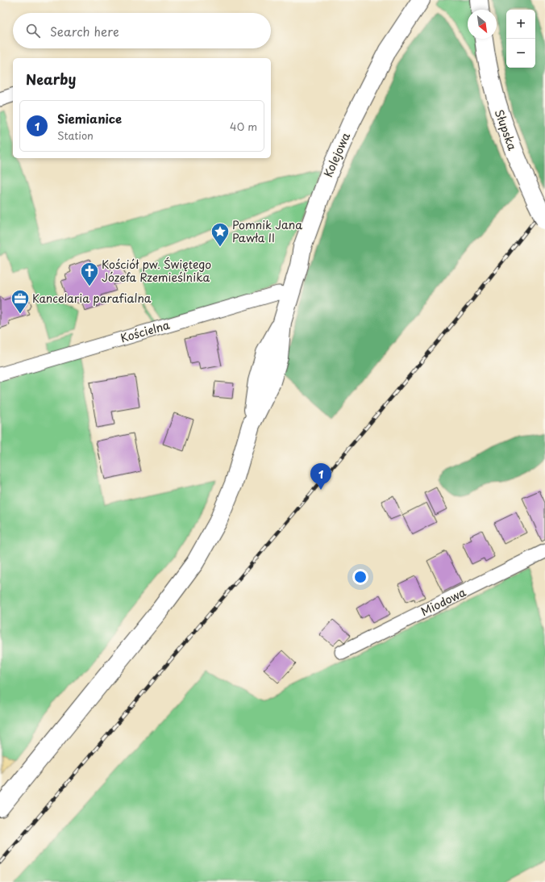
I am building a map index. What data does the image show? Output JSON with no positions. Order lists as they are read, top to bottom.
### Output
{
  "streets": {
    "street": [
      "Słupska",
      "Kolejowa",
      "Kościelna",
      "Miodowa"
    ]
  },
  "crossings": [
    ["Kolejowa", "Kościelna"]
  ],
  "places": {
    "place": ["Pomnik Jana Pawła II"],
    "church": ["Kościół pw. Świętego Józefa Rzemieślnika"],
    "office": ["Kancelaria parafialna"]
  },
  "north": "bottom right",
  "page": {
    "map_buttons": ["+", "−"],
    "search": "Search here",
    "heading": "Nearby",
    "list": [
      {
        "mark": "1",
        "name": "Siemianice",
        "note": "Station",
        "value": "40 m"
      }
    ],
    "pins": "1"
  }
}
